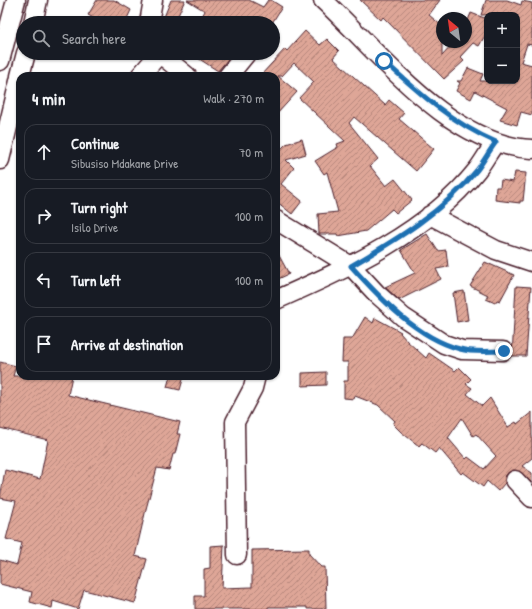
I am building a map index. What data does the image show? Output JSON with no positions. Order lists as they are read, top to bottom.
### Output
{
  "north": "top left",
  "page": {
    "map_buttons": ["+", "−"],
    "search": "Search here",
    "heading": ["4 min", "Walk · 270 m"],
    "list": [
      ["Continue", "Sibusiso Mdakane Drive", "70 m"],
      ["Turn right", "Isilo Drive", "100 m"],
      ["Turn left", "100 m"],
      "Arrive at destination"
    ]
  }
}
